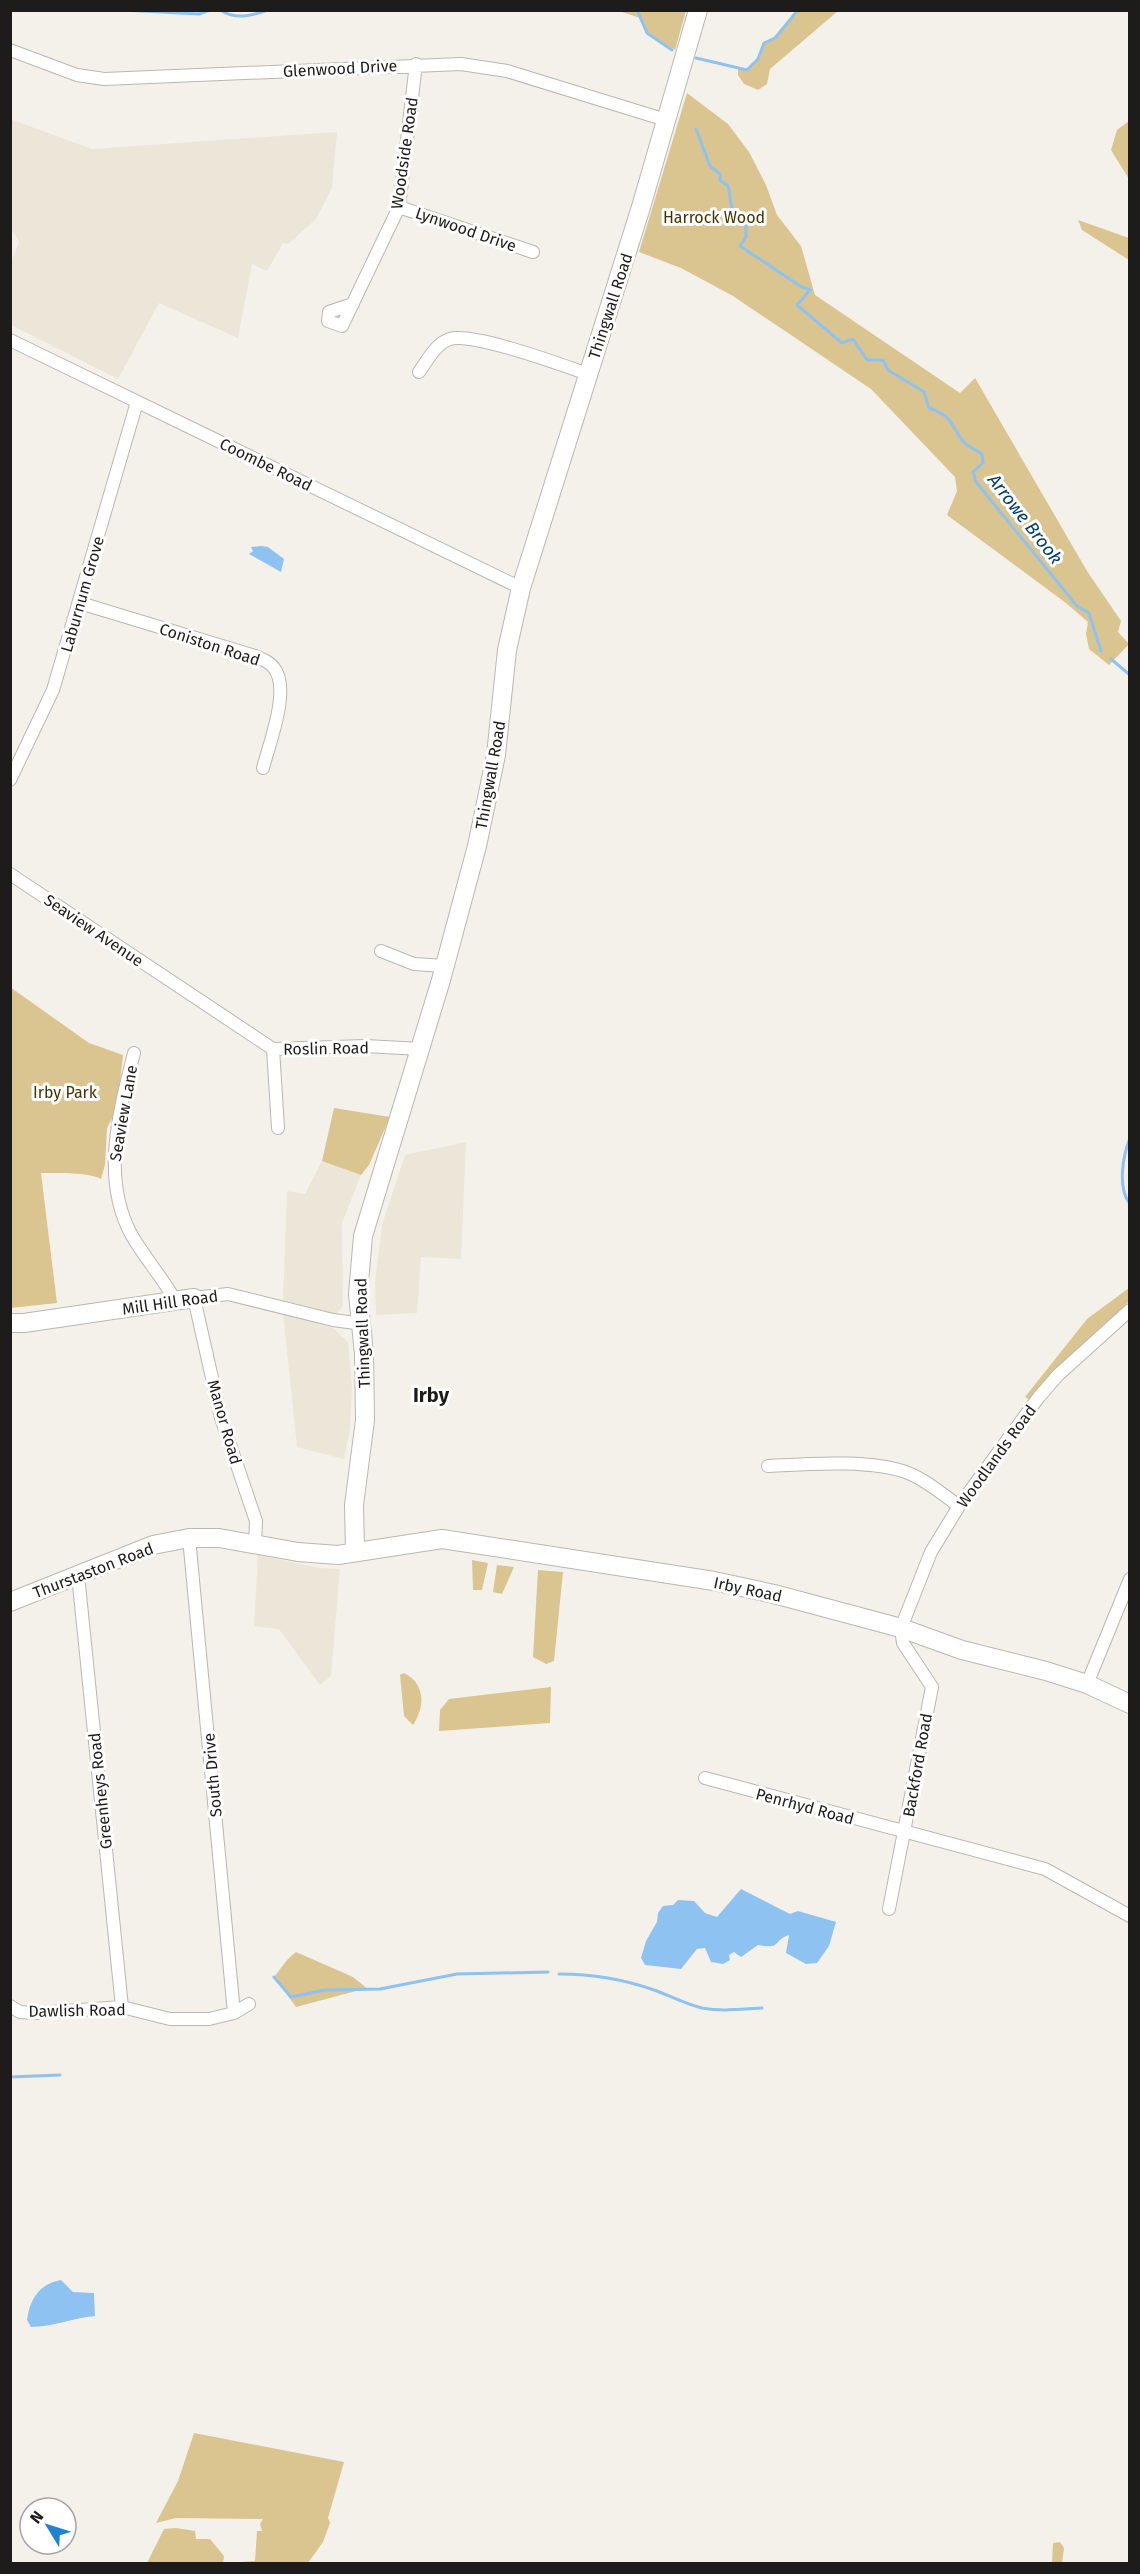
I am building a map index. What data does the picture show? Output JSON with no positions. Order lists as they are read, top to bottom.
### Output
{
  "streets": {
    "street": [
      "Glenwood Drive",
      "Woodside Road",
      "Lynwood Drive",
      "Thingwall Road",
      "Coombe Road",
      "Laburnum Grove",
      "Coniston Road",
      "Seaview Avenue",
      "Roslin Road",
      "Seaview Lane",
      "Mill Hill Road",
      "Manor Road",
      "Woodlands Road",
      "Thurstaston Road",
      "Irby Road",
      "Backford Road",
      "South Drive",
      "Greenheys Road",
      "Penrhyd Road",
      "Dawlish Road"
    ]
  },
  "crossings": [
    ["Glenwood Drive", "Woodside Road"],
    ["Glenwood Drive", "Thingwall Road"],
    ["Woodside Road", "Lynwood Drive"],
    ["Thingwall Road", "Coombe Road"],
    ["Thingwall Road", "Roslin Road"],
    ["Thingwall Road", "Mill Hill Road"],
    ["Thingwall Road", "Thurstaston Road"],
    ["Thingwall Road", "Irby Road"],
    ["Coombe Road", "Laburnum Grove"],
    ["Laburnum Grove", "Coniston Road"],
    ["Seaview Avenue", "Roslin Road"],
    ["Seaview Lane", "Mill Hill Road"],
    ["Mill Hill Road", "Manor Road"],
    ["Manor Road", "Thurstaston Road"],
    ["Woodlands Road", "Irby Road"],
    ["Woodlands Road", "Backford Road"],
    ["Thurstaston Road", "Irby Road"],
    ["Thurstaston Road", "South Drive"],
    ["Thurstaston Road", "Greenheys Road"],
    ["Irby Road", "Backford Road"],
    ["Backford Road", "Penrhyd Road"],
    ["South Drive", "Dawlish Road"],
    ["Greenheys Road", "Dawlish Road"]
  ],
  "districts": ["Irby"],
  "water": ["Arrowe Brook"],
  "parks": ["Harrock Wood", "Irby Park"],
  "north": "top left"
}
